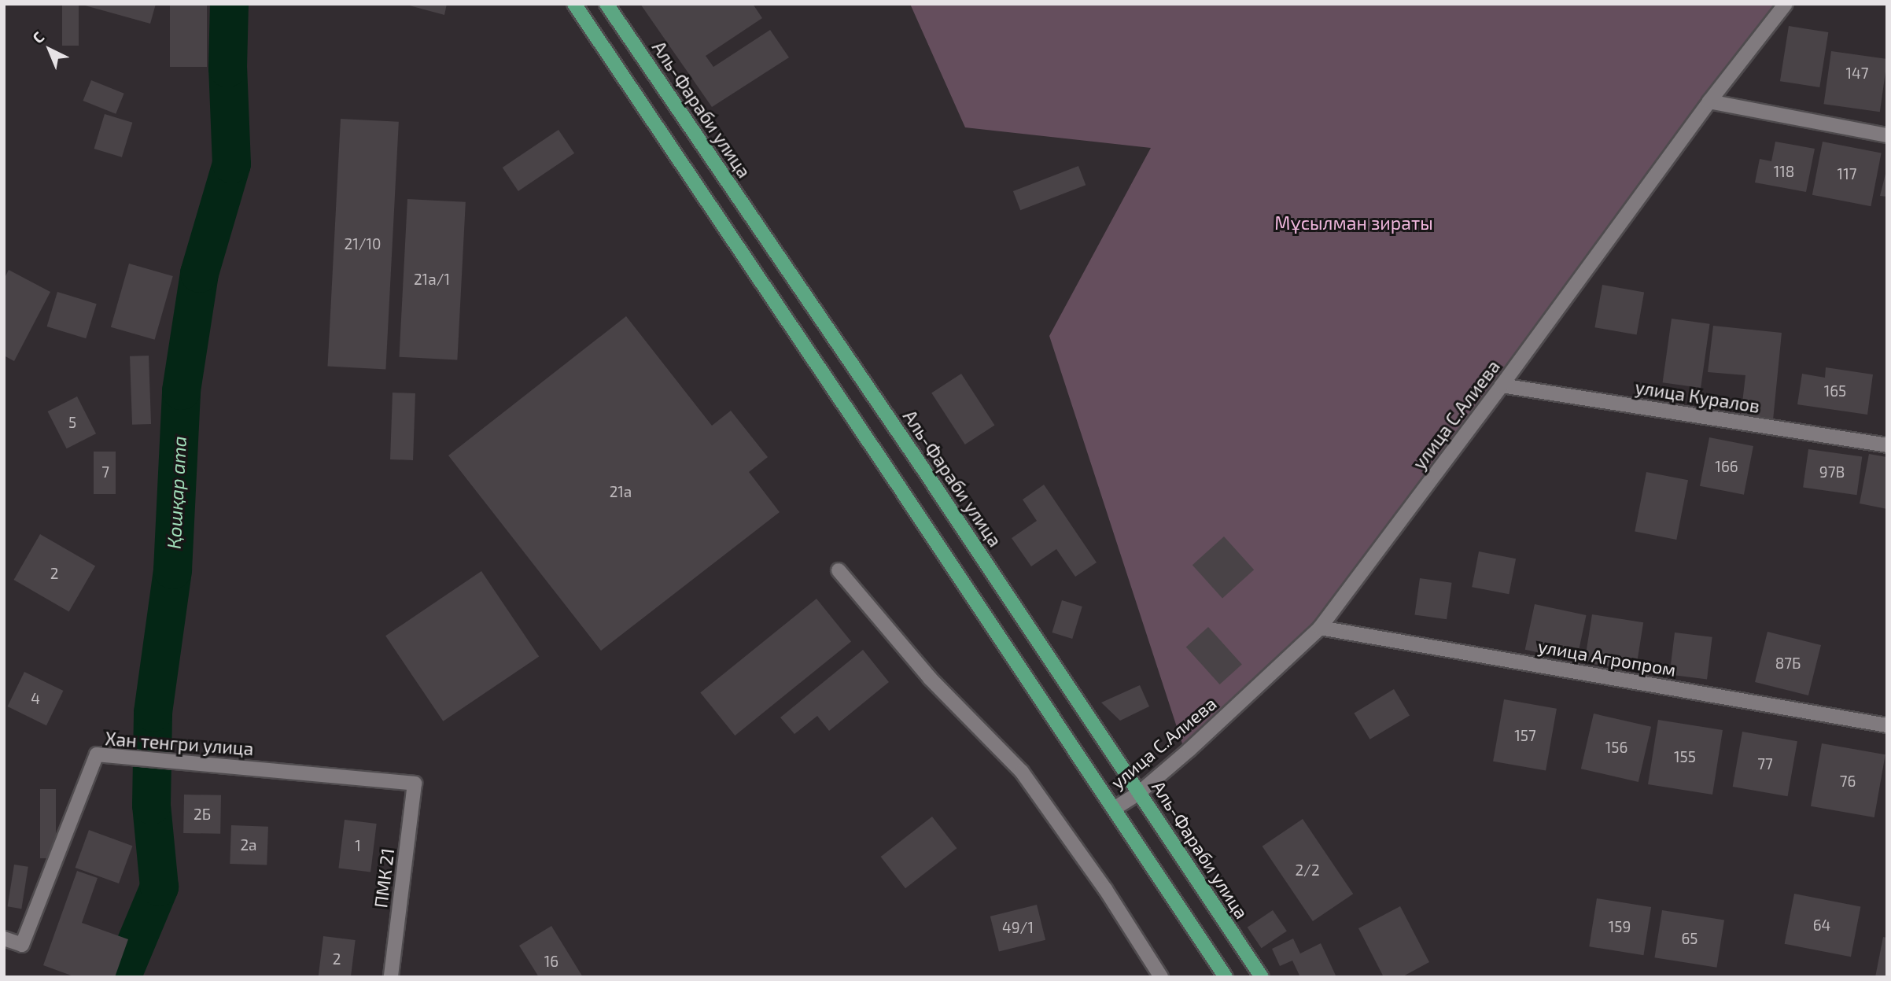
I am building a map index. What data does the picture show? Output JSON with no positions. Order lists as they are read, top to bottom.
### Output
{
  "streets": {
    "main road": ["Аль-Фараби улица"],
    "street": [
      "улица Куралов",
      "улица С.Алиева",
      "улица Агропром",
      "Хан тенгри улица",
      "ПМК 21"
    ]
  },
  "crossings": [
    ["Аль-Фараби улица", "улица С.Алиева"],
    ["улица Куралов", "улица С.Алиева"],
    ["улица С.Алиева", "улица Агропром"],
    ["Хан тенгри улица", "ПМК 21"]
  ],
  "water": ["Қошқар ата"],
  "parks": ["Мұсылман зираты"],
  "house_numbers": [
    "147",
    "118",
    "117",
    "21/10",
    "21а/1",
    "165",
    "5",
    "166",
    "7",
    "97В",
    "21а",
    "2",
    "87Б",
    "4",
    "157",
    "156",
    "155",
    "77",
    "76",
    "2Б",
    "2а",
    "1",
    "2/2",
    "64",
    "159",
    "49/1",
    "65",
    "2",
    "16"
  ],
  "north": "top left"
}
